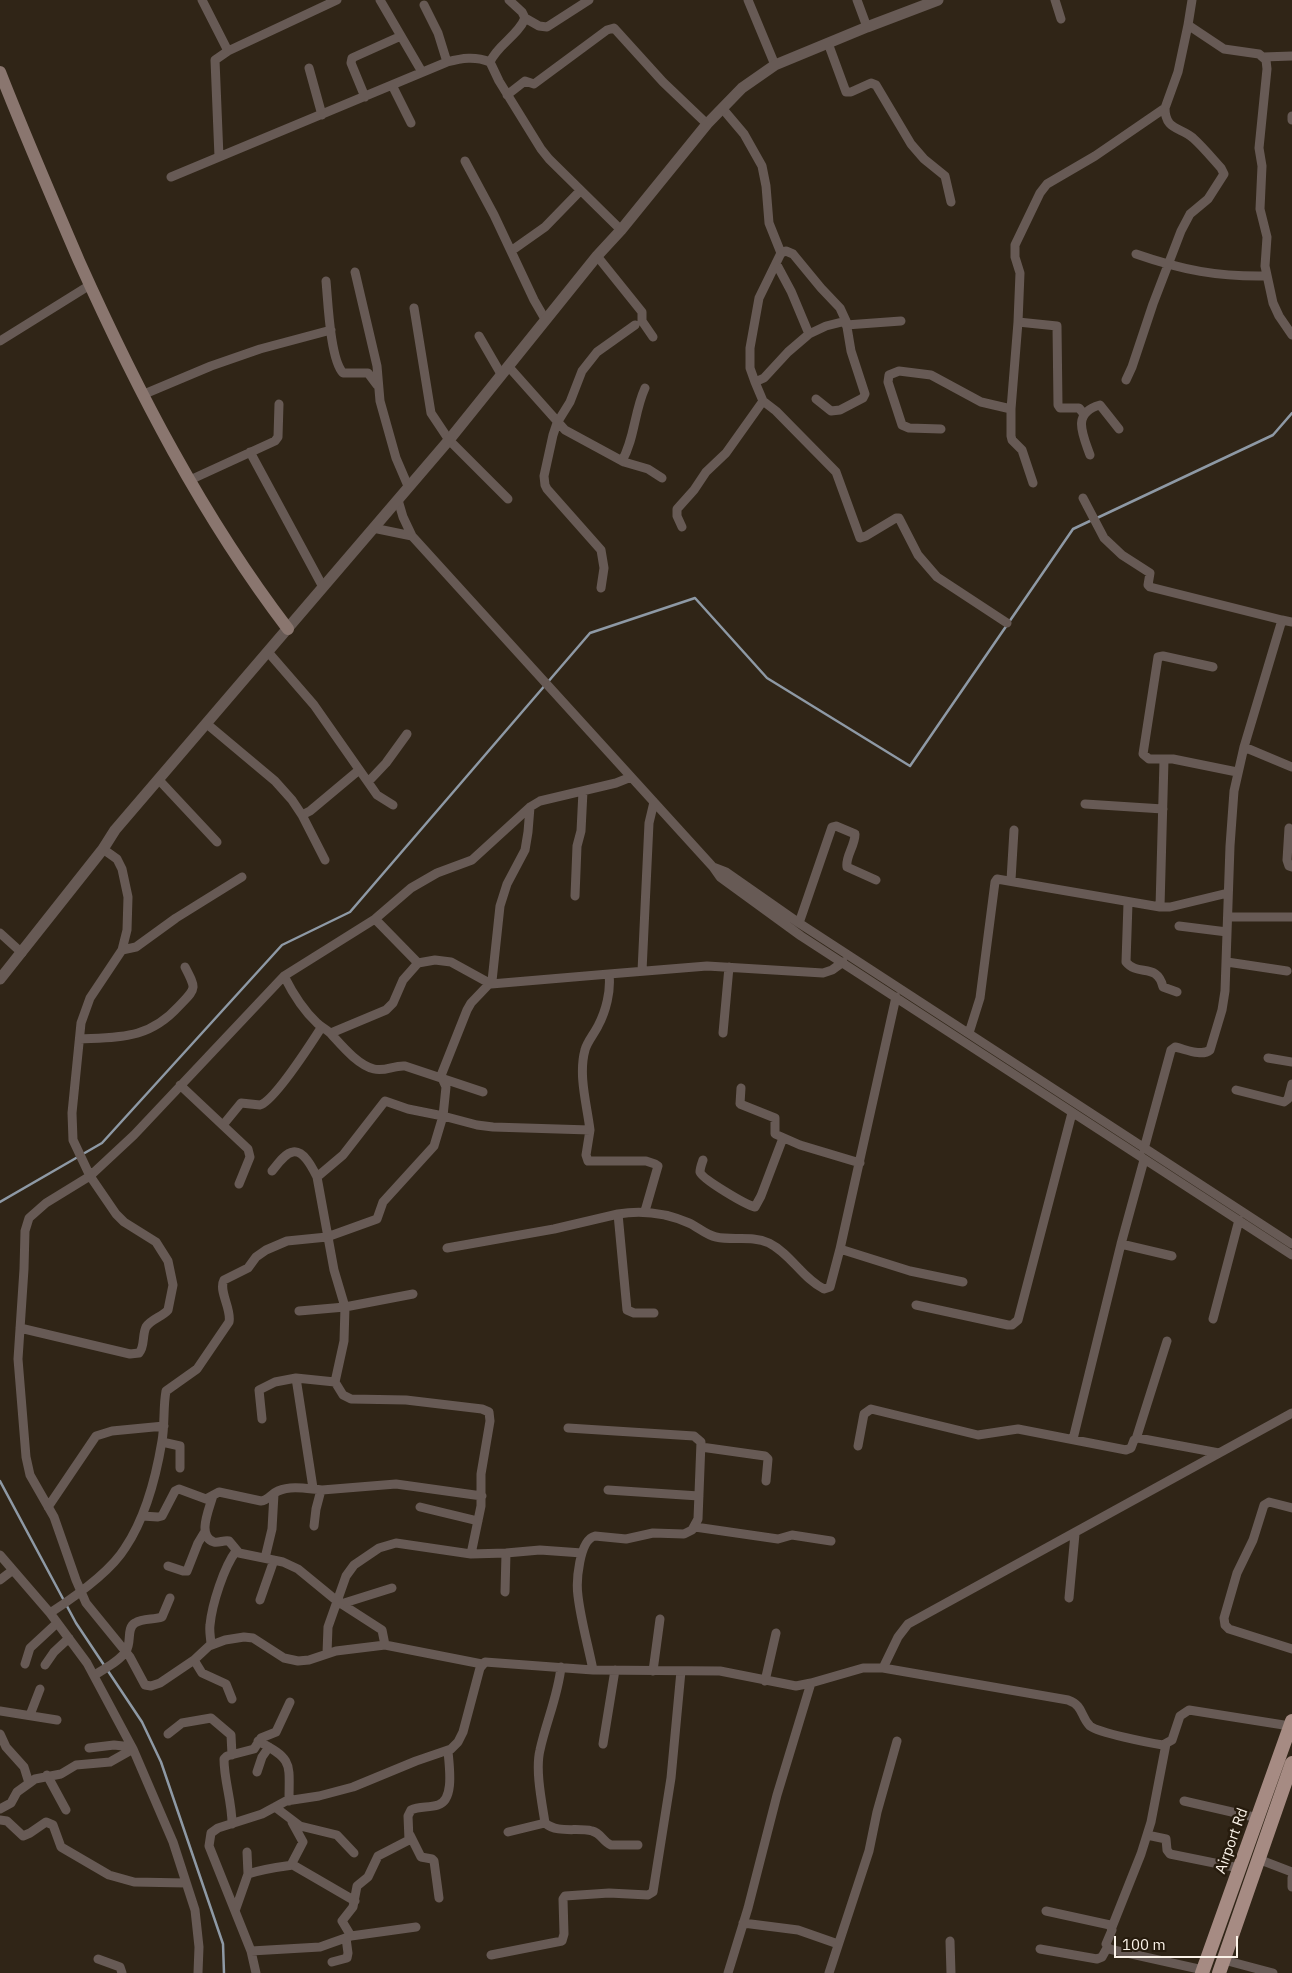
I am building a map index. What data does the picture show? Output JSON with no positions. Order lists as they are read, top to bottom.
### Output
{
  "streets": {
    "main road": ["Airport Rd"]
  },
  "scale_bar": "100 m"
}
